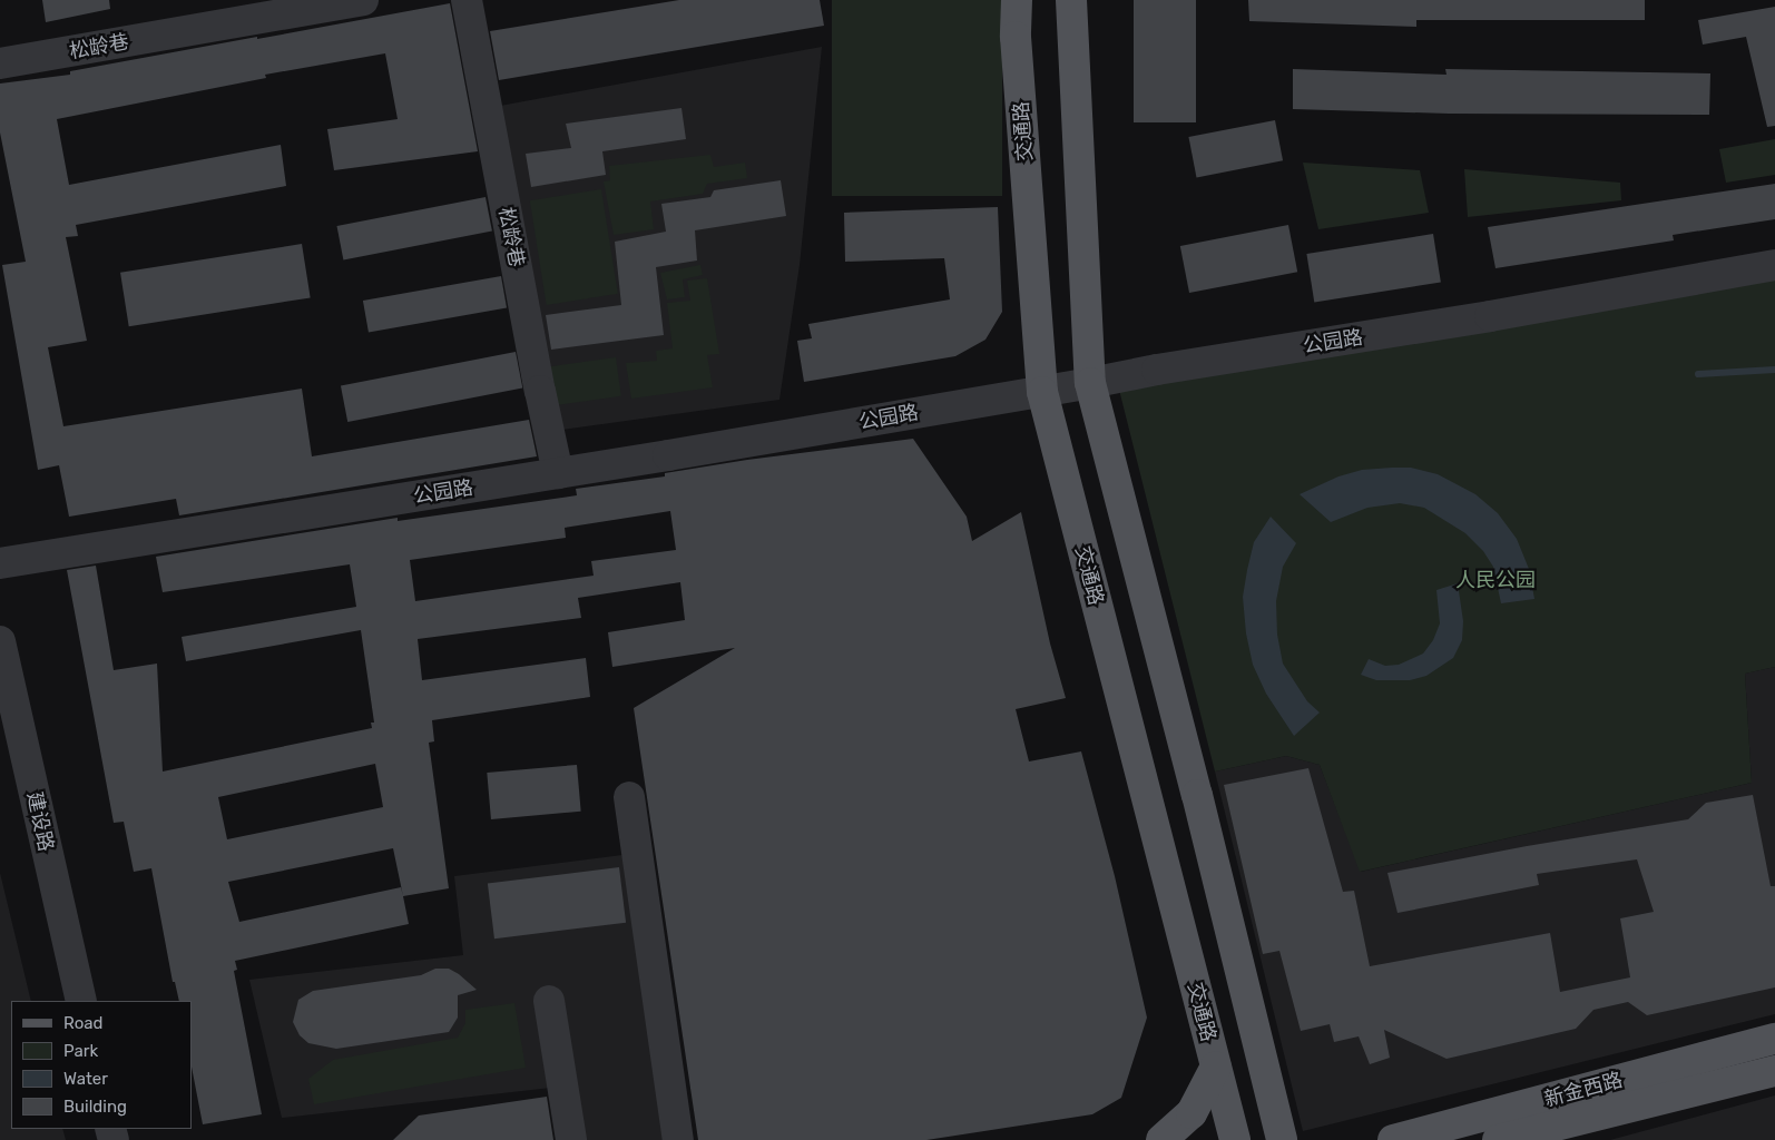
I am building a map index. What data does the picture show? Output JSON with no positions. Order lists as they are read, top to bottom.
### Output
{
  "streets": {
    "main road": ["交通路", "新金西路"],
    "street": ["松龄巷", "公园路", "建设路"]
  },
  "crossings": [
    ["松龄巷", "公园路"],
    ["交通路", "公园路"]
  ],
  "parks": ["人民公园"],
  "legend": [
    "Road",
    "Park",
    "Water",
    "Building"
  ]
}
